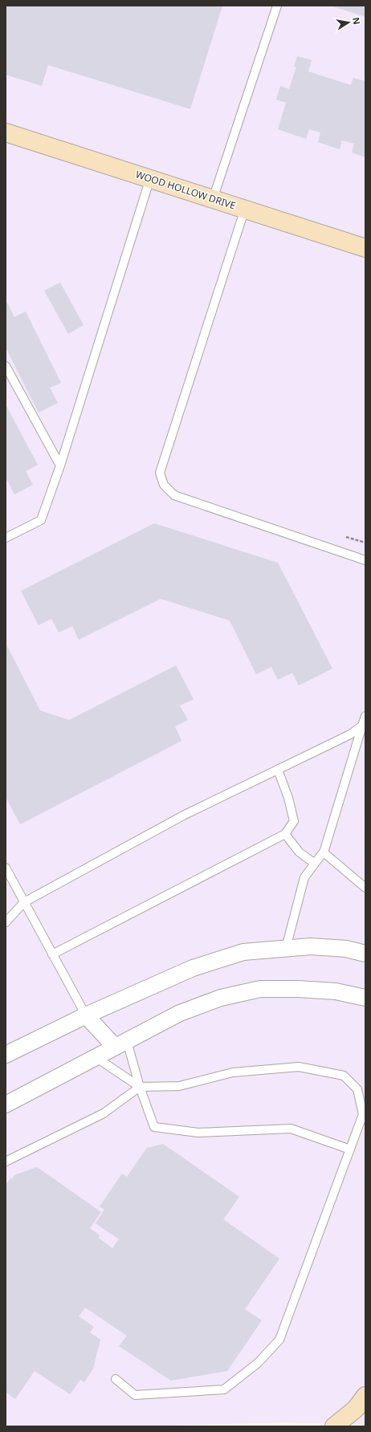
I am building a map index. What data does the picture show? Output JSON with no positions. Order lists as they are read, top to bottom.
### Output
{
  "streets": {
    "street": ["WOOD HOLLOW DRIVE"]
  },
  "north": "right"
}
